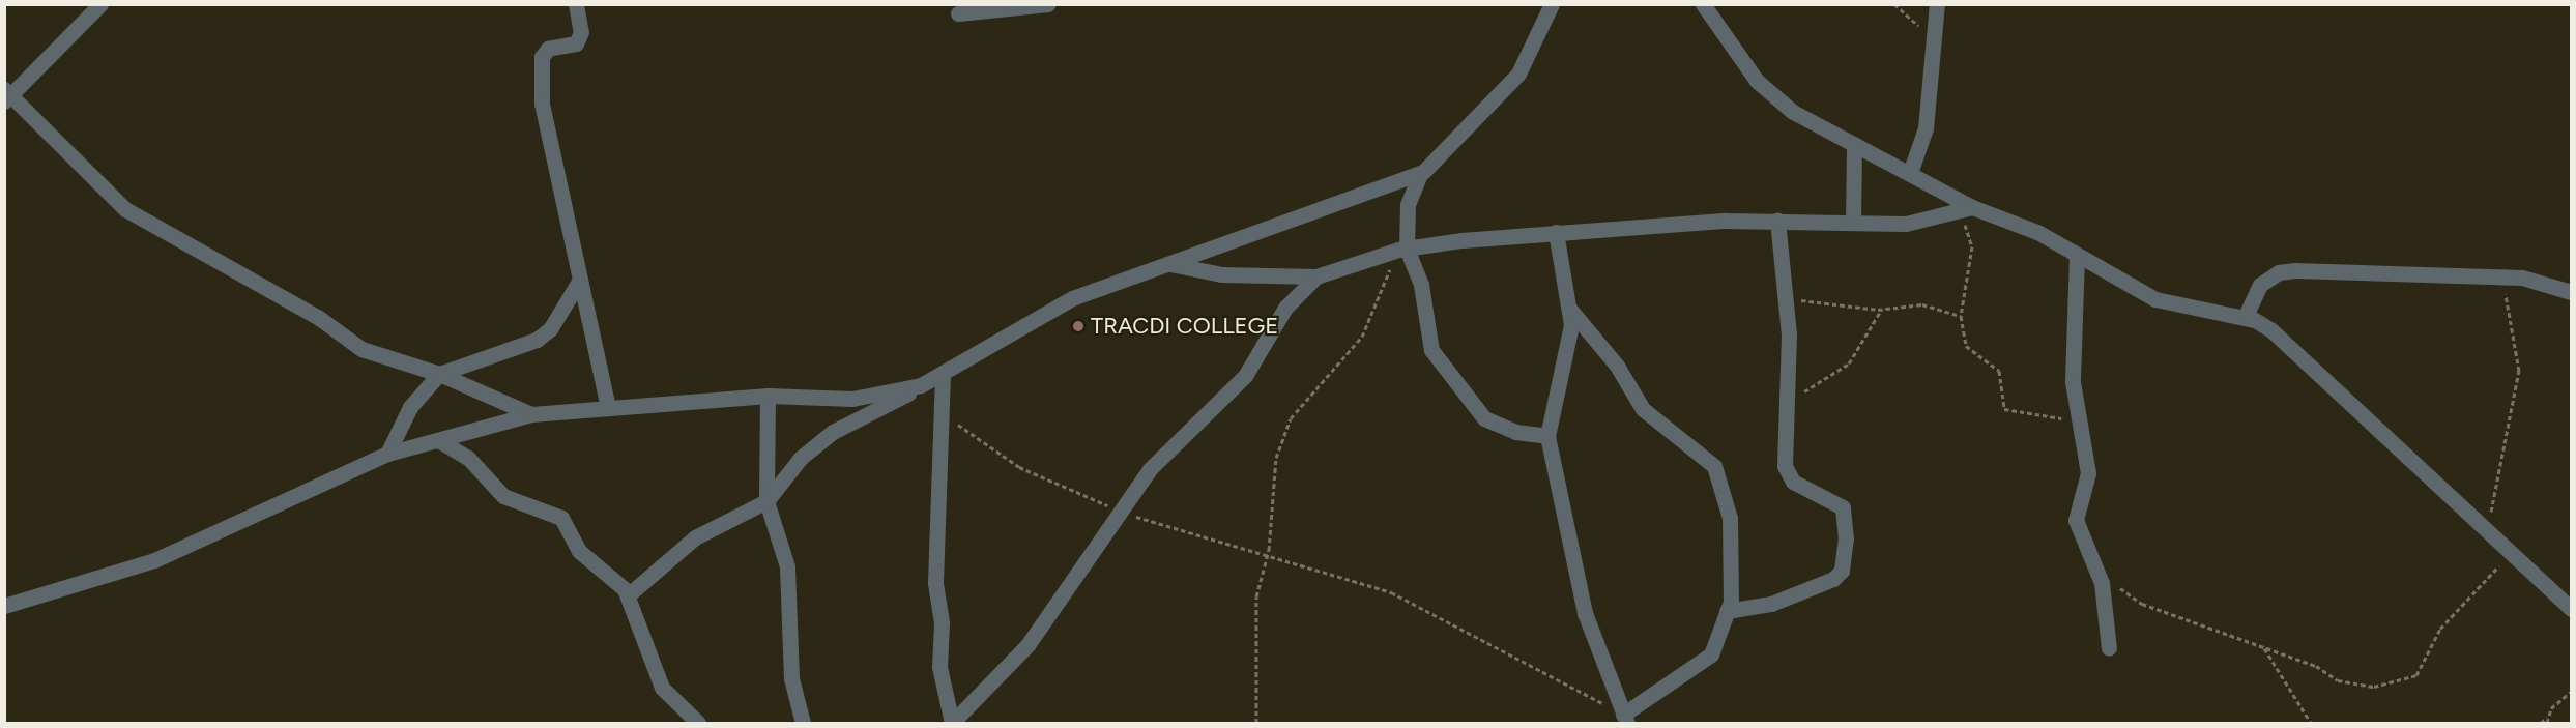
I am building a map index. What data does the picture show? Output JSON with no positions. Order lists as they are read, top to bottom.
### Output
{
  "places": ["TRACDI COLLEGE"]
}
